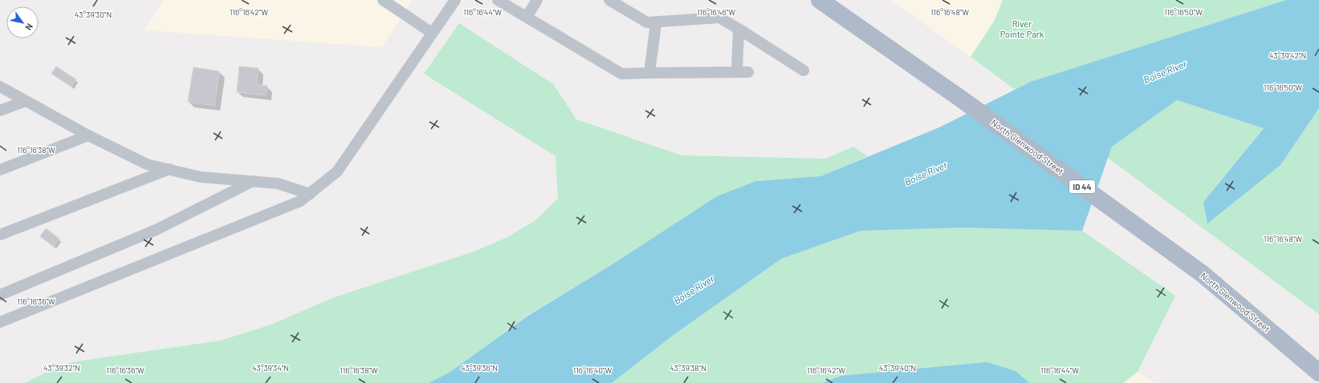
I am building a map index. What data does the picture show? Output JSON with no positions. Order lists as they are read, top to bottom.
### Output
{
  "streets": {
    "main road": ["North Glenwood Street", "ID 44"]
  },
  "water": ["Boise River"],
  "parks": ["River Pointe Park"],
  "north": "bottom right",
  "coordinates": [
    "116°16'42\"W",
    "116°16'44\"W",
    "116°16'46\"W",
    "116°16'48\"W",
    "116°16'50\"W",
    "43°39'30\"N",
    "43°39'42\"N",
    "116°16'38\"W",
    "116°16'36\"W",
    "43°39'32\"N",
    "43°39'34\"N",
    "43°39'36\"N",
    "43°39'38\"N",
    "43°39'40\"N",
    "116°16'40\"W"
  ]
}
